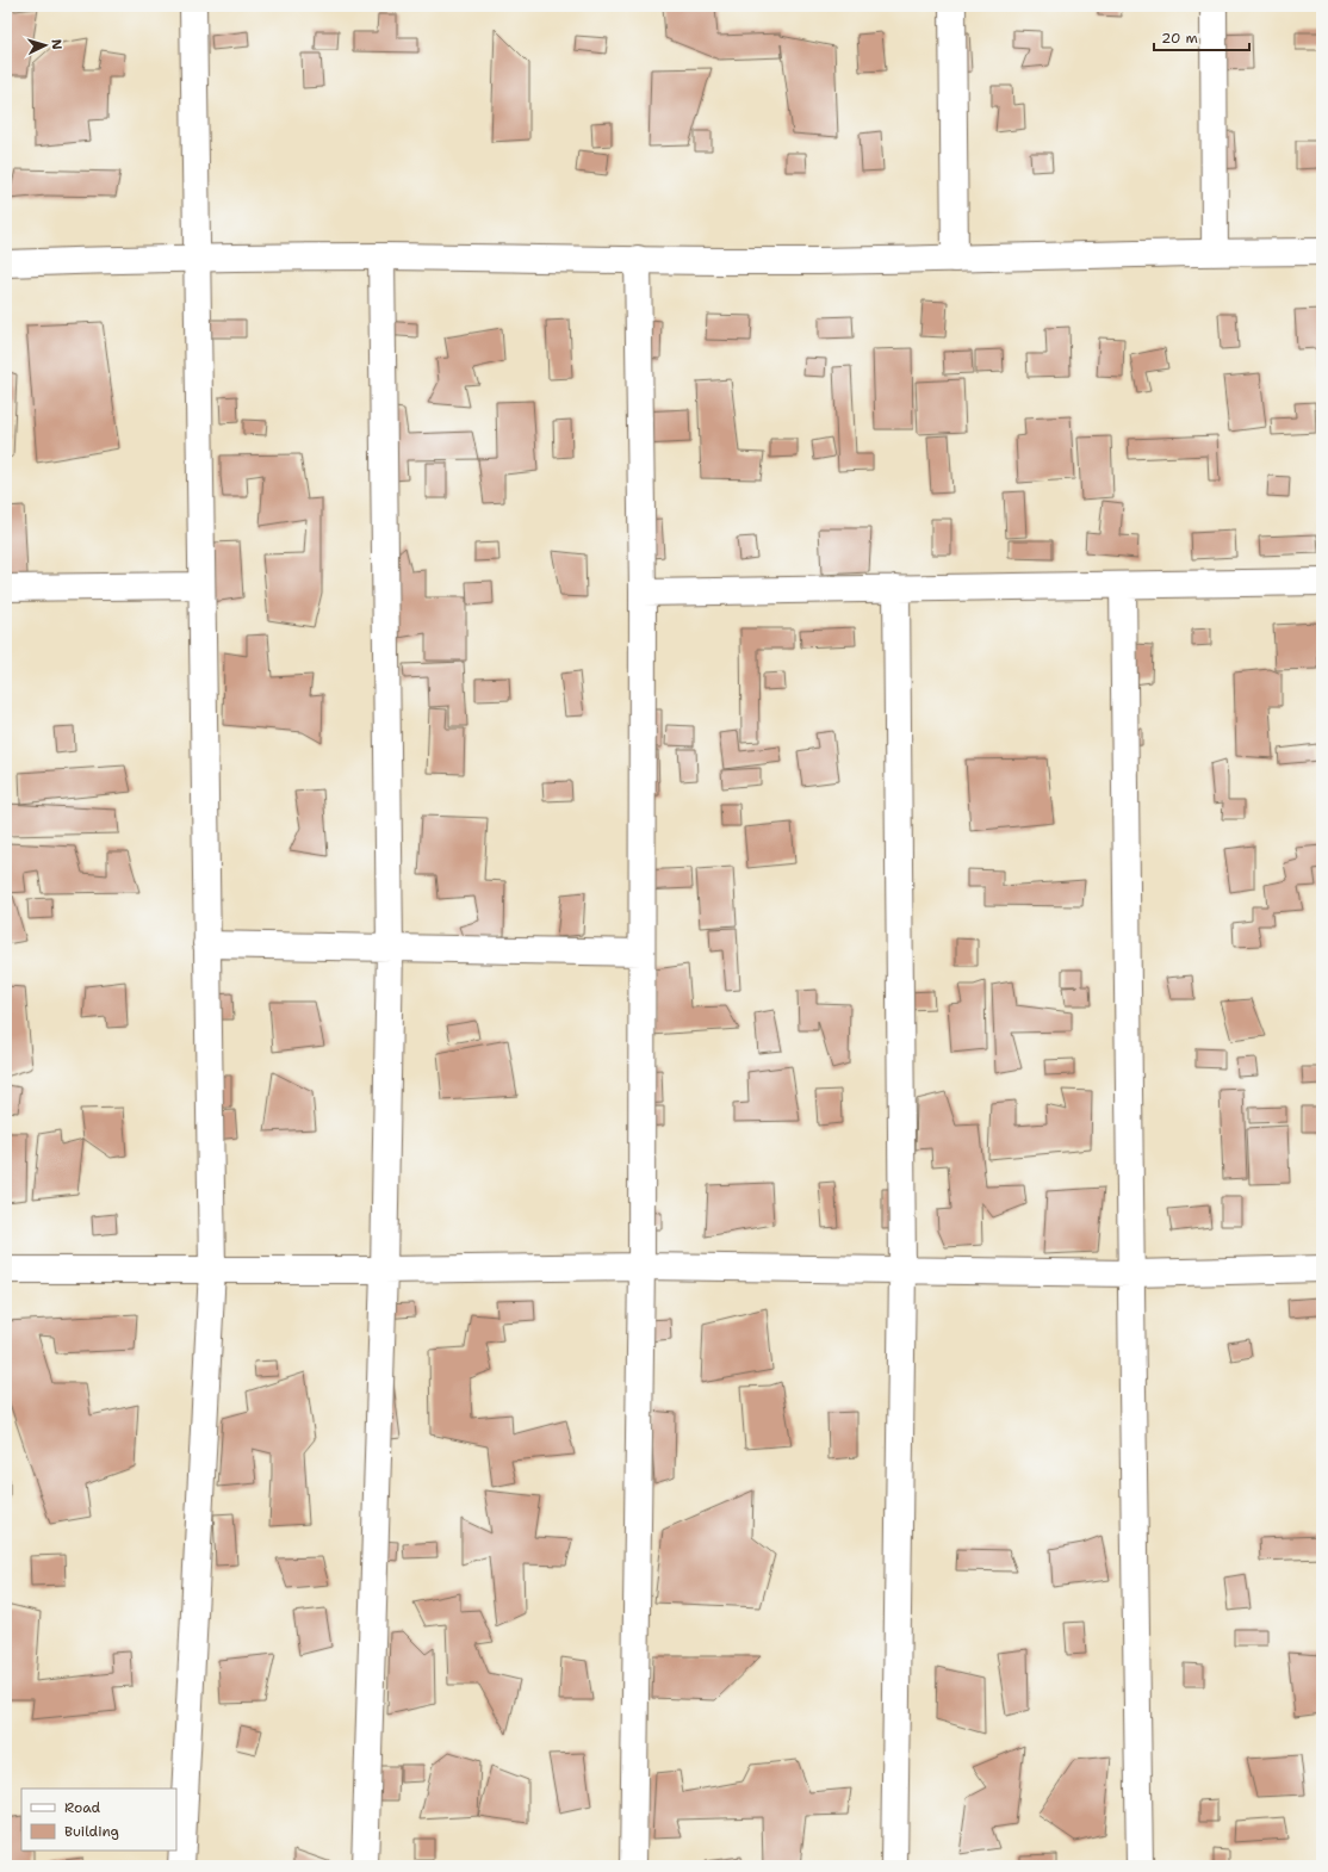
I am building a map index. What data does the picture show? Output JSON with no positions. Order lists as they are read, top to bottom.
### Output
{
  "legend": ["Road", "Building"],
  "scale_bar": "20 m",
  "north": "right"
}
